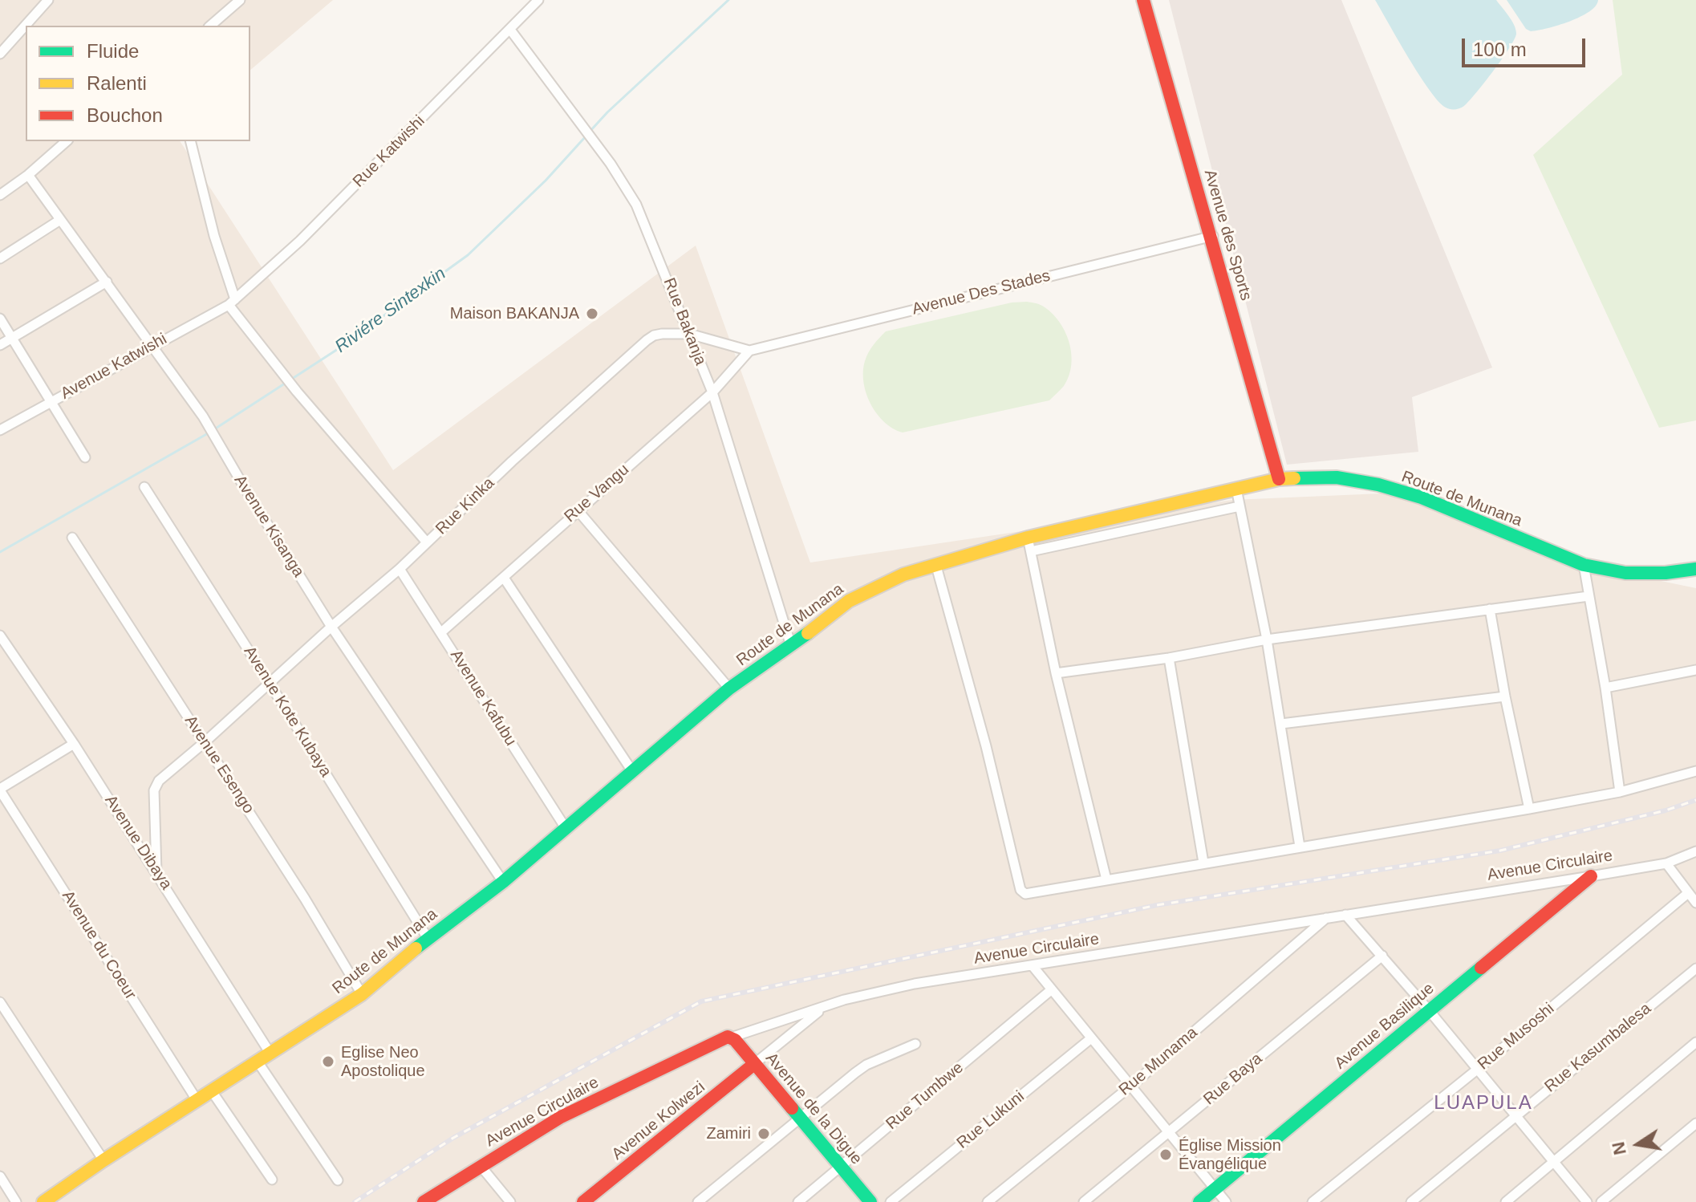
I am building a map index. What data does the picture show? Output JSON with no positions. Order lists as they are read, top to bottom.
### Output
{
  "streets": {
    "main road": [
      "Avenue des Sports",
      "Route de Munana",
      "Avenue Circulaire",
      "Avenue Basilique",
      "Avenue de la Digue",
      "Avenue Kolwezi"
    ],
    "street": [
      "Rue Katwishi",
      "Avenue Des Stades",
      "Rue Bakanja",
      "Avenue Katwishi",
      "Rue Vangu",
      "Rue Kinka",
      "Avenue Kisanga",
      "Avenue Kafubu",
      "Avenue Kote Kubaya",
      "Avenue Esengo",
      "Avenue Dibaya",
      "Avenue du Coeur",
      "Rue Musoshi",
      "Rue Kasumbalesa",
      "Rue Munama",
      "Rue Baya",
      "Rue Tumbwe",
      "Rue Lukuni"
    ]
  },
  "crossings": [
    ["Rue Katwishi", "Rue Bakanja"],
    ["Rue Katwishi", "Avenue Katwishi"],
    ["Avenue des Sports", "Avenue Des Stades"],
    ["Avenue des Sports", "Route de Munana"],
    ["Avenue Des Stades", "Rue Vangu"],
    ["Avenue Des Stades", "Rue Kinka"],
    ["Rue Bakanja", "Rue Vangu"],
    ["Rue Bakanja", "Route de Munana"],
    ["Rue Bakanja", "Rue Kinka"],
    ["Avenue Katwishi", "Avenue Kisanga"],
    ["Rue Vangu", "Rue Kinka"],
    ["Rue Vangu", "Avenue Kafubu"],
    ["Route de Munana", "Avenue Kisanga"],
    ["Route de Munana", "Avenue Kafubu"],
    ["Route de Munana", "Avenue Kote Kubaya"],
    ["Route de Munana", "Avenue Esengo"],
    ["Route de Munana", "Avenue Dibaya"],
    ["Route de Munana", "Avenue du Coeur"],
    ["Rue Kinka", "Avenue Kisanga"],
    ["Rue Kinka", "Avenue Kafubu"],
    ["Rue Kinka", "Avenue Kote Kubaya"],
    ["Rue Kinka", "Avenue Esengo"],
    ["Rue Kinka", "Avenue Dibaya"],
    ["Avenue Circulaire", "Avenue Basilique"],
    ["Avenue Circulaire", "Rue Munama"],
    ["Avenue Circulaire", "Avenue de la Digue"],
    ["Rue Tumbwe", "Avenue de la Digue"],
    ["Avenue de la Digue", "Avenue Kolwezi"]
  ],
  "districts": ["LUAPULA"],
  "water": ["Riviére Sintexkin"],
  "places": [
    "Maison BAKANJA",
    "Eglise Neo Apostolique",
    "Zamiri",
    "Église Mission Évangélique"
  ],
  "legend": ["Fluide", "Ralenti", "Bouchon"],
  "scale_bar": "100 m",
  "north": "left"
}
